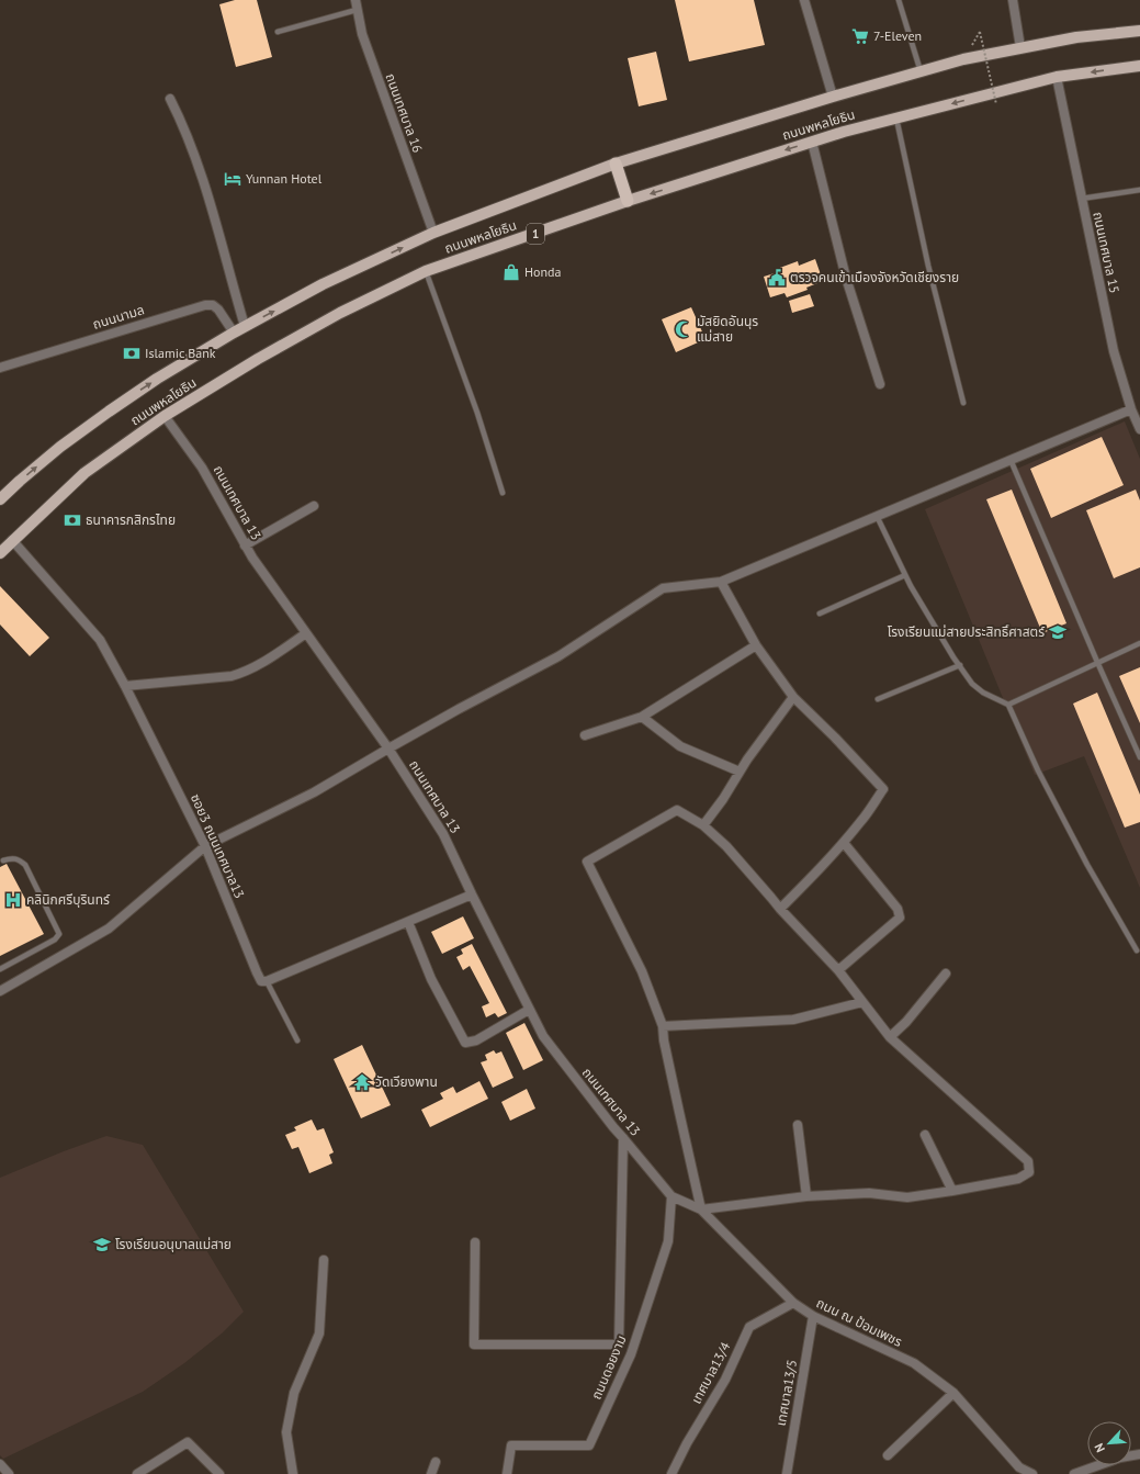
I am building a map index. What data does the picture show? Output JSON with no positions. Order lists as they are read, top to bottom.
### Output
{
  "streets": {
    "main road": ["ถนนพหลโยธิน", "1"],
    "street": [
      "ถนนเทศบาล 16",
      "ถนนเทศบาล 15",
      "ถนนนามล",
      "ถนนเทศบาล 13",
      "ซอย3 ถนนเทศบาล13",
      "ถนน ณ ป้อมเพชร",
      "ถนนดอยงาม",
      "เทศบาล13/4",
      "เทศบาล13/5"
    ]
  },
  "crossings": [
    ["ถนนเทศบาล 16", "ถนนพหลโยธิน"],
    ["ถนนพหลโยธิน", "ถนนเทศบาล 15"],
    ["ถนนพหลโยธิน", "ถนนนามล"],
    ["ถนนพหลโยธิน", "ถนนเทศบาล 13"],
    ["ถนนพหลโยธิน", "ซอย3 ถนนเทศบาล13"],
    ["ถนนเทศบาล 13", "ถนน ณ ป้อมเพชร"],
    ["ถนนเทศบาล 13", "ถนนดอยงาม"],
    ["ถนน ณ ป้อมเพชร", "ถนนดอยงาม"],
    ["ถนน ณ ป้อมเพชร", "เทศบาล13/4"],
    ["ถนน ณ ป้อมเพชร", "เทศบาล13/5"]
  ],
  "places": {
    "supermarket": ["7-Eleven"],
    "hotel": ["Yunnan Hotel"],
    "shop": ["Honda"],
    "public building": ["ตรวจคนเข้าเมืองจังหวัดเชียงราย"],
    "mosque": ["มัสยิดอันนุร แม่สาย"],
    "bank": ["Islamic Bank", "ธนาคารกสิกรไทย"],
    "school or university": ["โรงเรียนแม่สายประสิทธิ์ศาสตร์", "โรงเรียนอนุบาลแม่สาย"],
    "hospital": ["คลินิกศรีบุรินทร์"],
    "temple": ["วัดเวียงพาน"]
  },
  "north": "bottom left"
}
